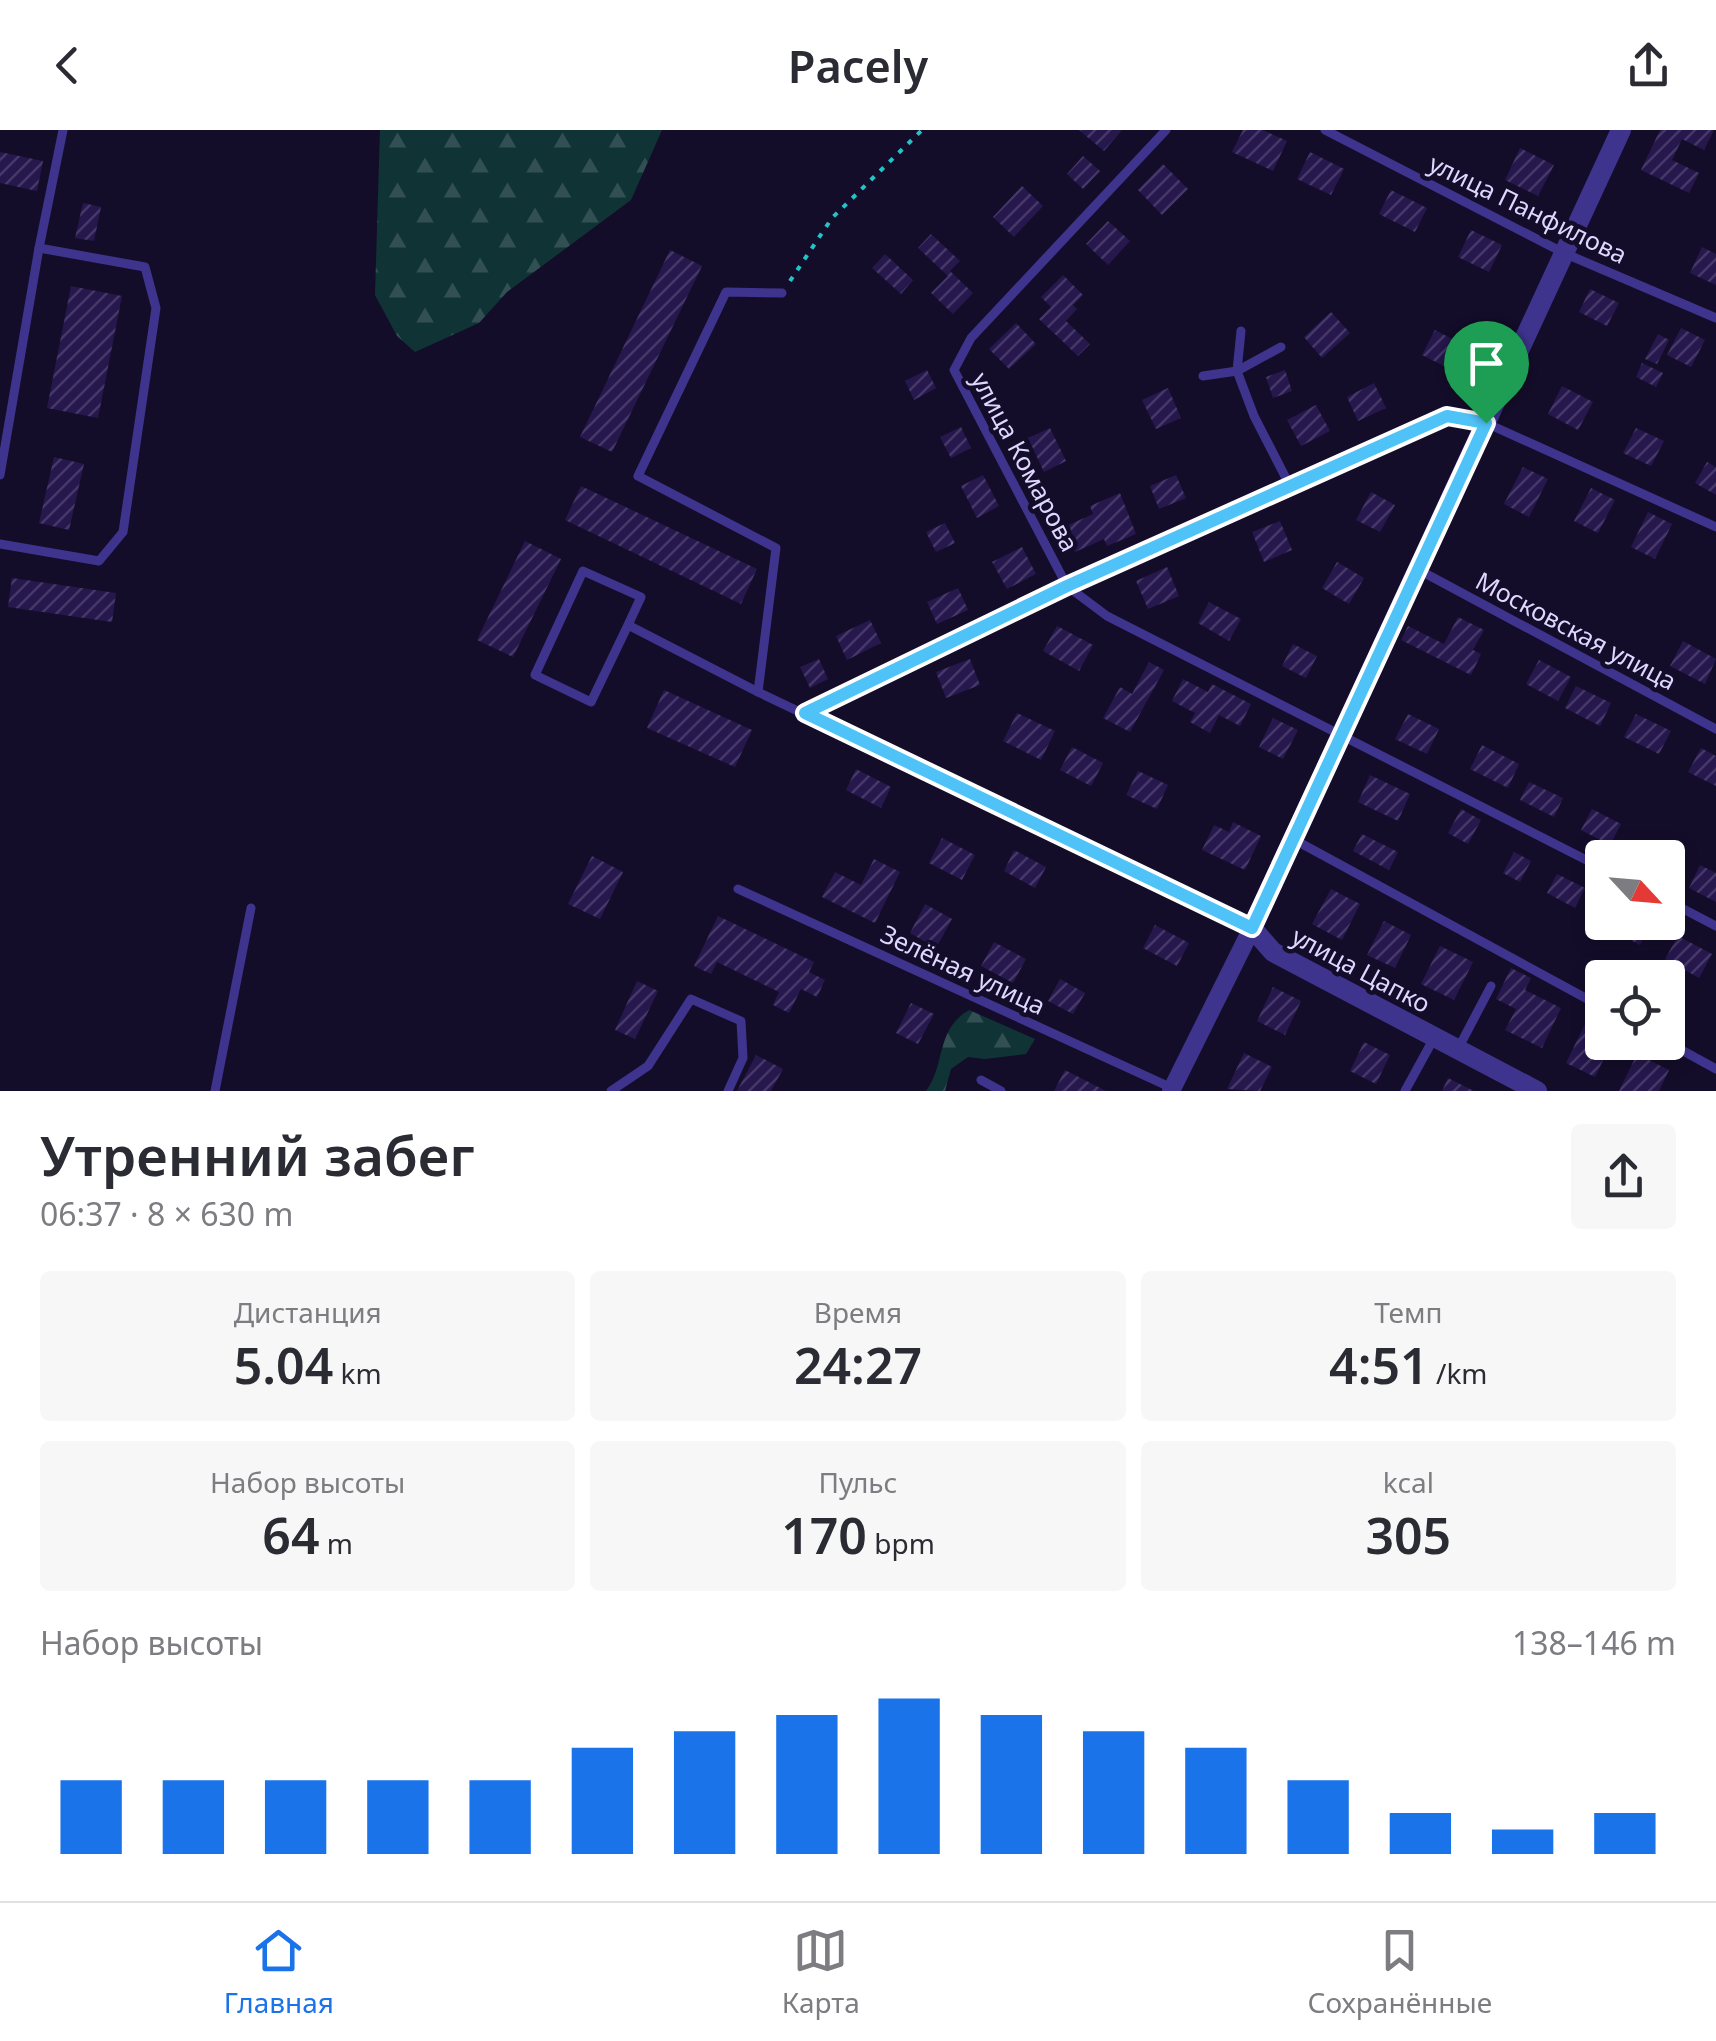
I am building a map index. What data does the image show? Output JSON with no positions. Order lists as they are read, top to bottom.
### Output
{
  "streets": {
    "street": ["улица Цапко"],
    "lane": [
      "улица Панфилова",
      "улица Комарова",
      "Московская улица",
      "Зелёная улица"
    ]
  },
  "north": "bottom right",
  "page": {
    "header": "Pacely",
    "heading": ["Утренний забег", "06:37 · 8 × 630 m"],
    "stats": [
      ["Дистанция", "5.04 km"],
      ["Время", "24:27"],
      ["Темп", "4:51 /km"],
      ["Набор высоты", "64 m"],
      ["Пульс", "170 bpm"],
      ["kcal", "305"]
    ],
    "chart": ["Набор высоты", "138–146 m"],
    "tabs": ["Главная", "Карта", "Сохранённые"]
  }
}
